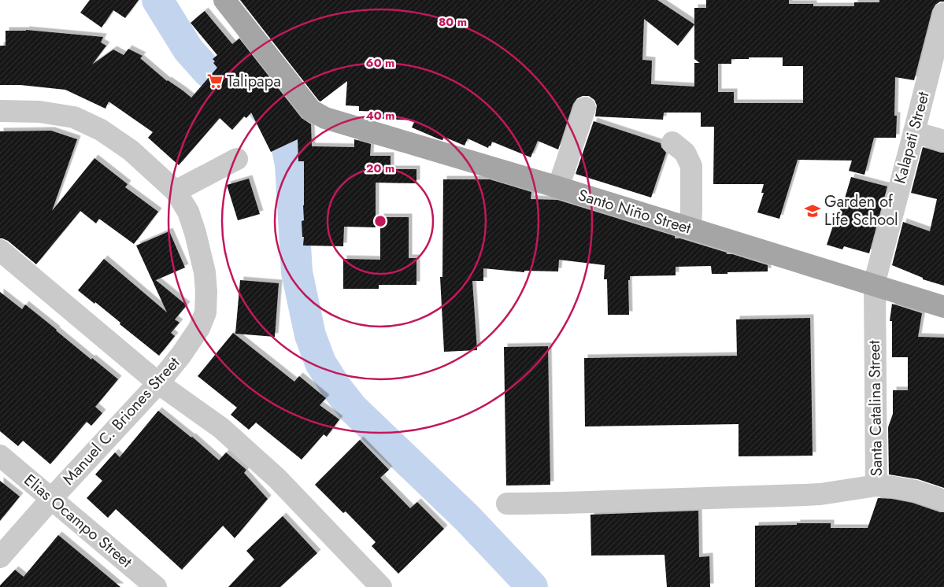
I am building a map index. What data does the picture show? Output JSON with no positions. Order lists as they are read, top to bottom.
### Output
{
  "streets": {
    "main road": ["Santo Niño Street"],
    "street": [
      "Kalapati Street",
      "Santa Catalina Street",
      "Manuel C. Briones Street",
      "Elias Ocampo Street"
    ]
  },
  "crossings": [
    ["Kalapati Street", "Santo Niño Street"],
    ["Kalapati Street", "Santa Catalina Street"],
    ["Santo Niño Street", "Santa Catalina Street"],
    ["Manuel C. Briones Street", "Elias Ocampo Street"]
  ],
  "places": {
    "supermarket": ["Talipapa"],
    "school or university": ["Garden of Life School"]
  },
  "rings": [
    "80 m",
    "60 m",
    "40 m",
    "20 m"
  ]
}
